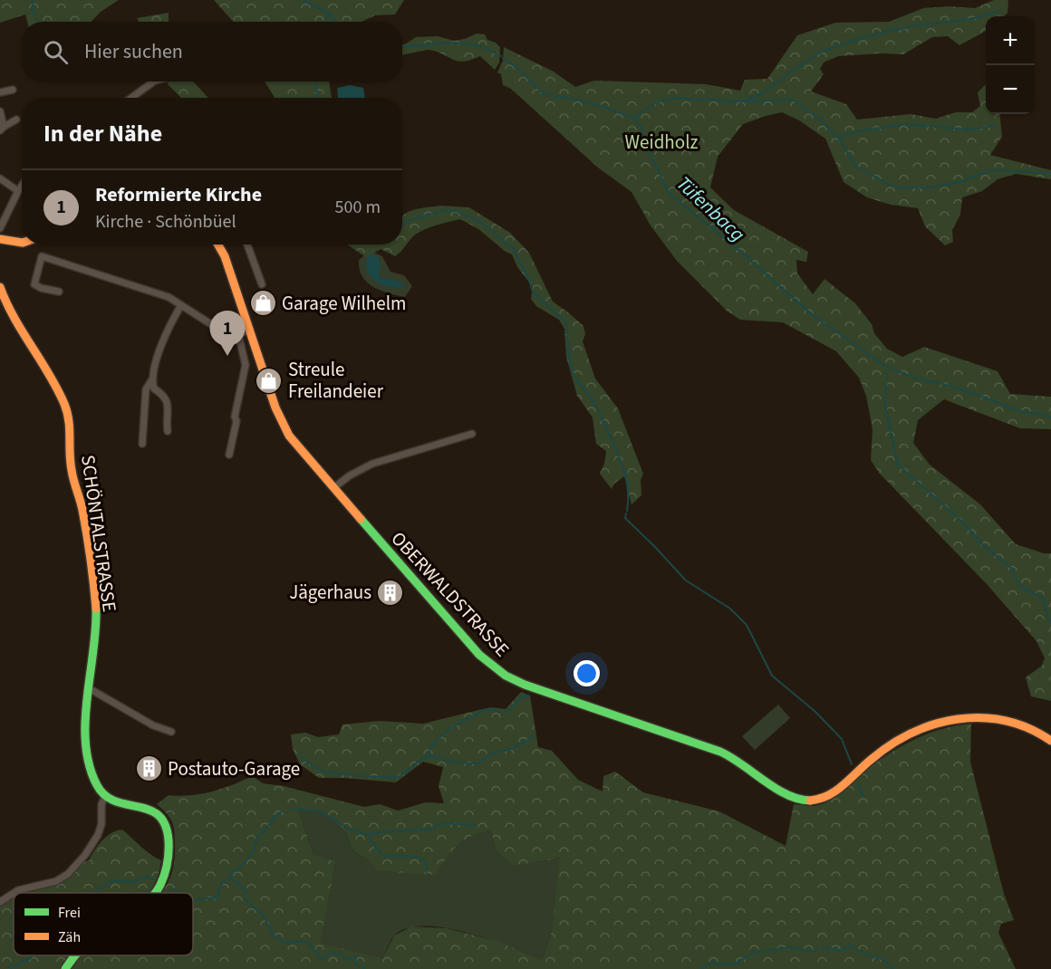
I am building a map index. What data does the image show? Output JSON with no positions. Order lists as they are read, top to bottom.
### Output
{
  "streets": {
    "street": ["SCHÖNTALSTRASSE", "OBERWALDSTRASSE"]
  },
  "water": ["Tüfenbacg"],
  "parks": ["Weidholz"],
  "places": {
    "shop": ["Garage Wilhelm", "Streule Freilandeier"],
    "building": ["Jägerhaus", "Postauto-Garage"]
  },
  "legend": ["Frei", "Zäh"],
  "page": {
    "map_buttons": ["+", "−"],
    "search": "Hier suchen",
    "heading": "In der Nähe",
    "list": [
      {
        "mark": "1",
        "name": "Reformierte Kirche",
        "note": "Kirche · Schönbüel",
        "value": "500 m"
      }
    ],
    "pins": "1"
  }
}
